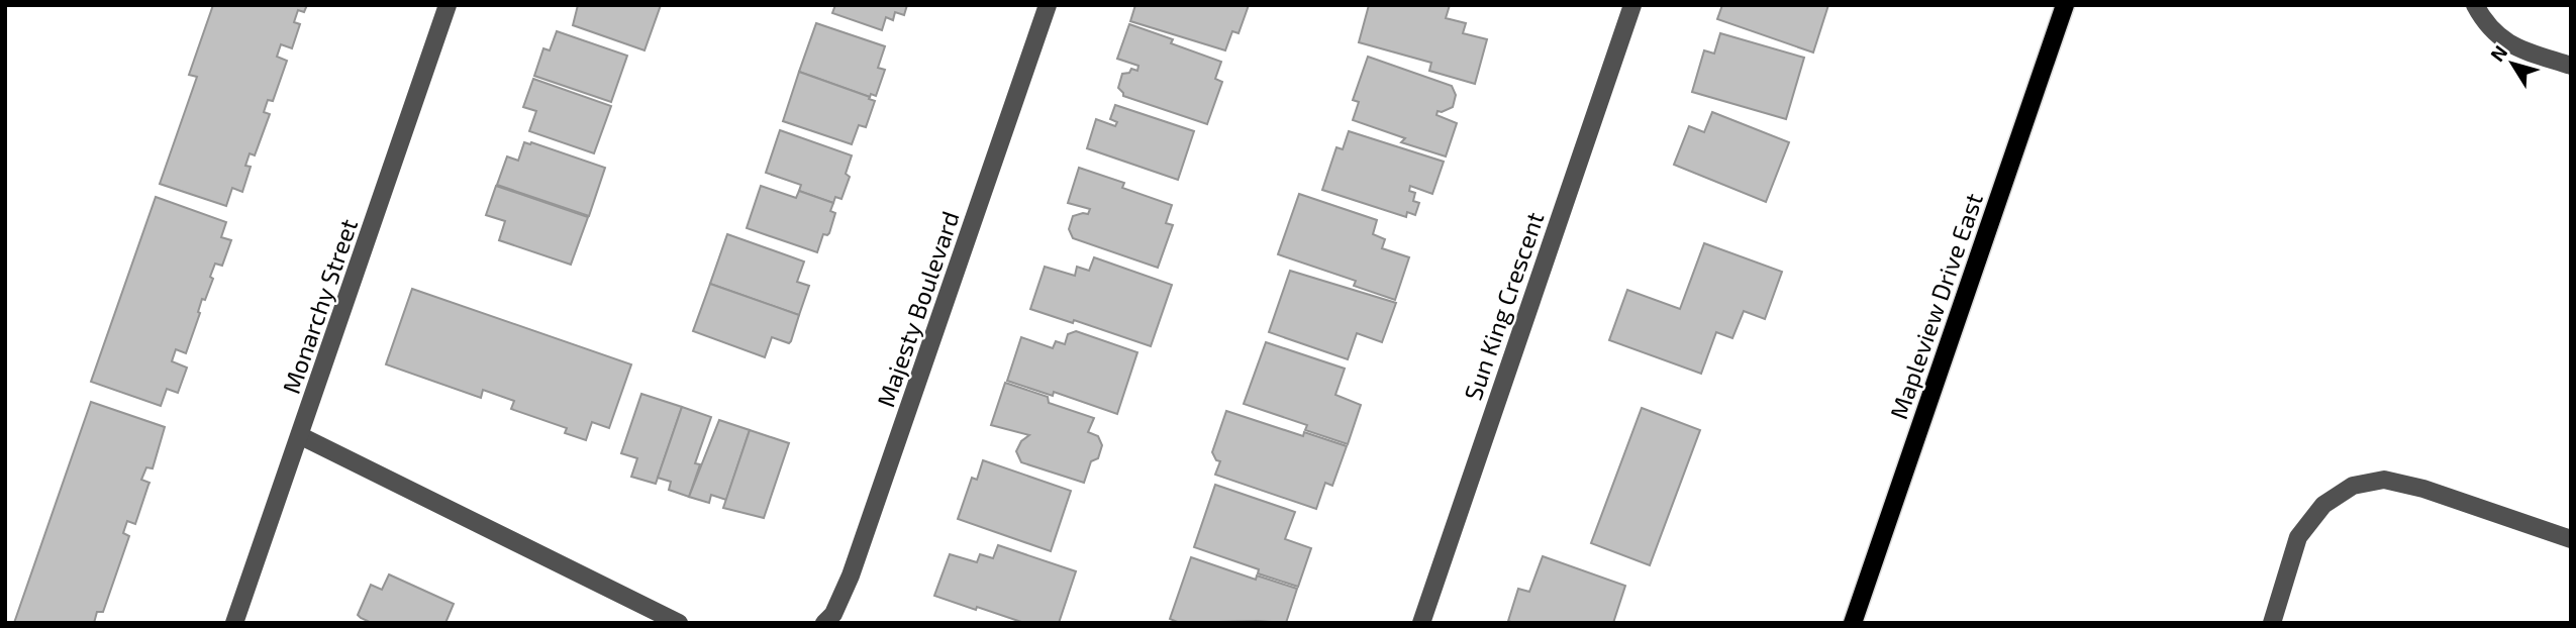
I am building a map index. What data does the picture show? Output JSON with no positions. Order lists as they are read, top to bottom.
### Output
{
  "streets": {
    "main road": ["Mapleview Drive East"],
    "street": ["Monarchy Street", "Sun King Crescent", "Majesty Boulevard"]
  },
  "north": "top left"
}
